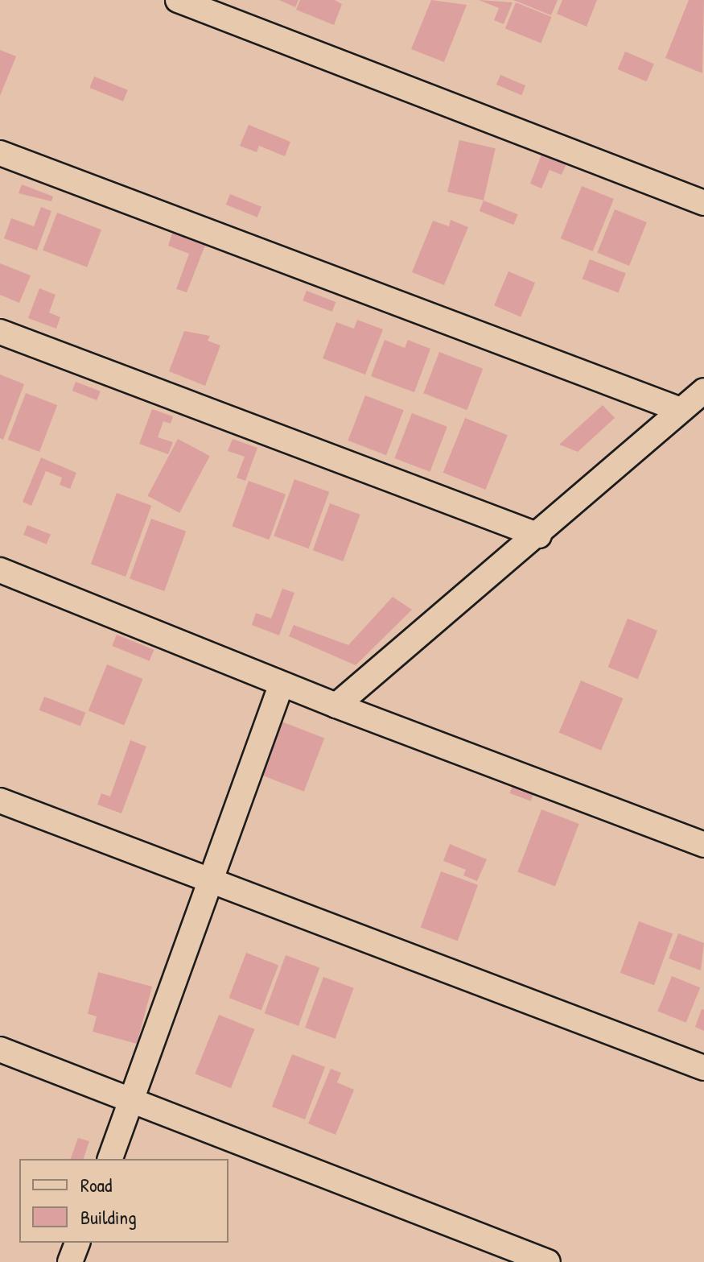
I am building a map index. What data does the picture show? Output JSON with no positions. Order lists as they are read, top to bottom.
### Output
{
  "legend": ["Road", "Building"]
}
